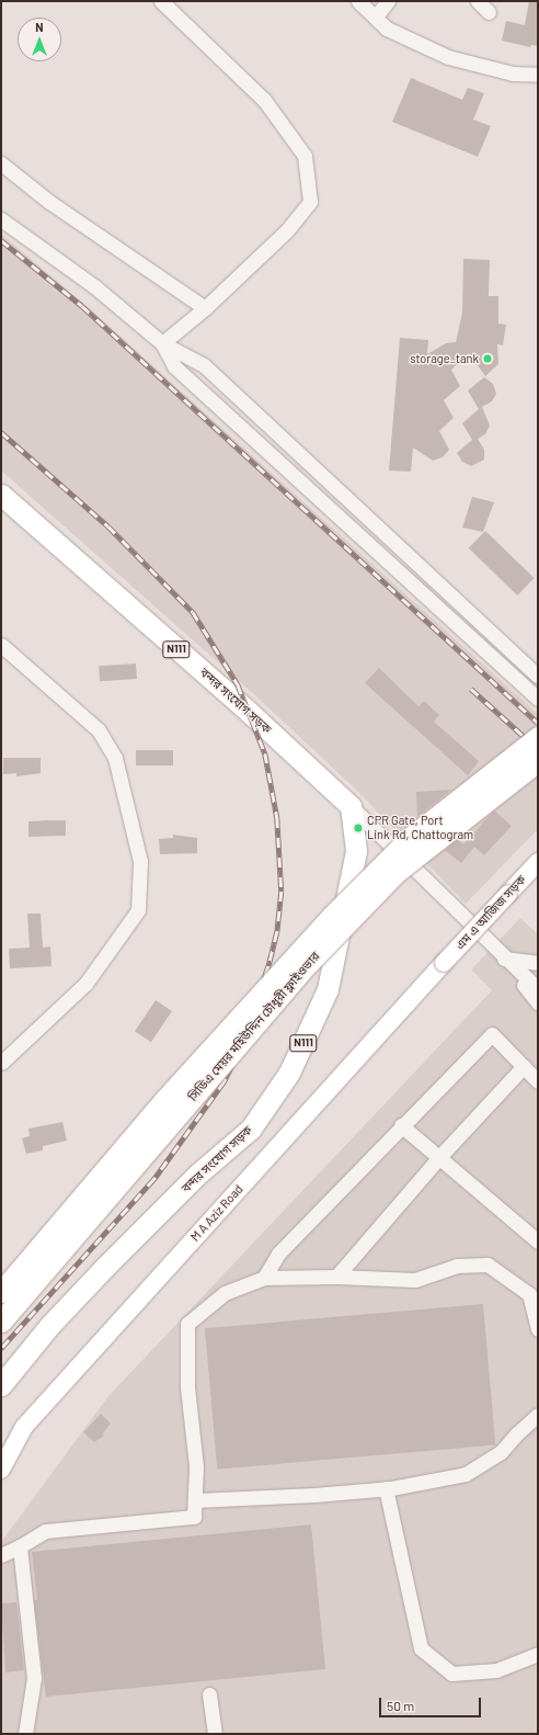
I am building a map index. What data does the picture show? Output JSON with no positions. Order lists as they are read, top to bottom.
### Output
{
  "streets": {
    "highway": ["N111", "বন্দর সংযোগ সড়ক", "সিডিএ মেয়র মহিউদ্দিন চৌধুরী ফ্লাইওভার"],
    "main road": ["এম এ আজিজ সড়ক", "M A Aziz Road"]
  },
  "crossings": [
    ["এম এ আজিজ সড়ক", "M A Aziz Road"]
  ],
  "places": ["storage_tank", "CPR Gate, Port Link Rd, Chattogram"],
  "scale_bar": "50 m",
  "north": "top"
}
